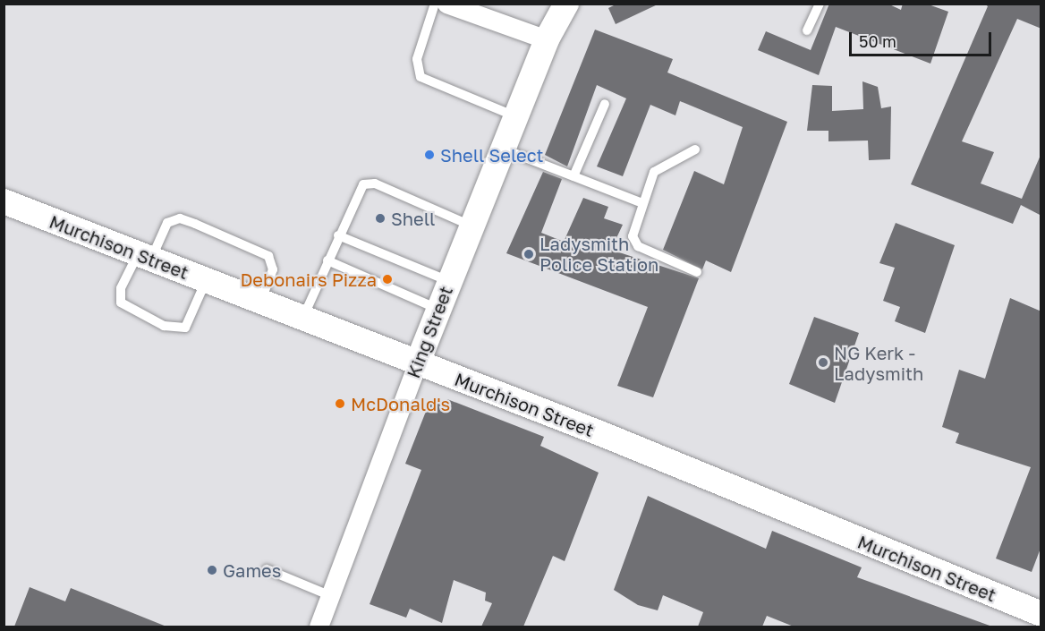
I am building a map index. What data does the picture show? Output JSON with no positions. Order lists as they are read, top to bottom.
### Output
{
  "streets": {
    "street": ["Murchison Street", "King Street"]
  },
  "crossings": [
    ["Murchison Street", "King Street"]
  ],
  "places": [
    "Shell Select",
    "Shell",
    "Ladysmith Police Station",
    "Debonairs Pizza",
    "NG Kerk - Ladysmith",
    "McDonald's",
    "Games"
  ],
  "scale_bar": "50 m"
}
